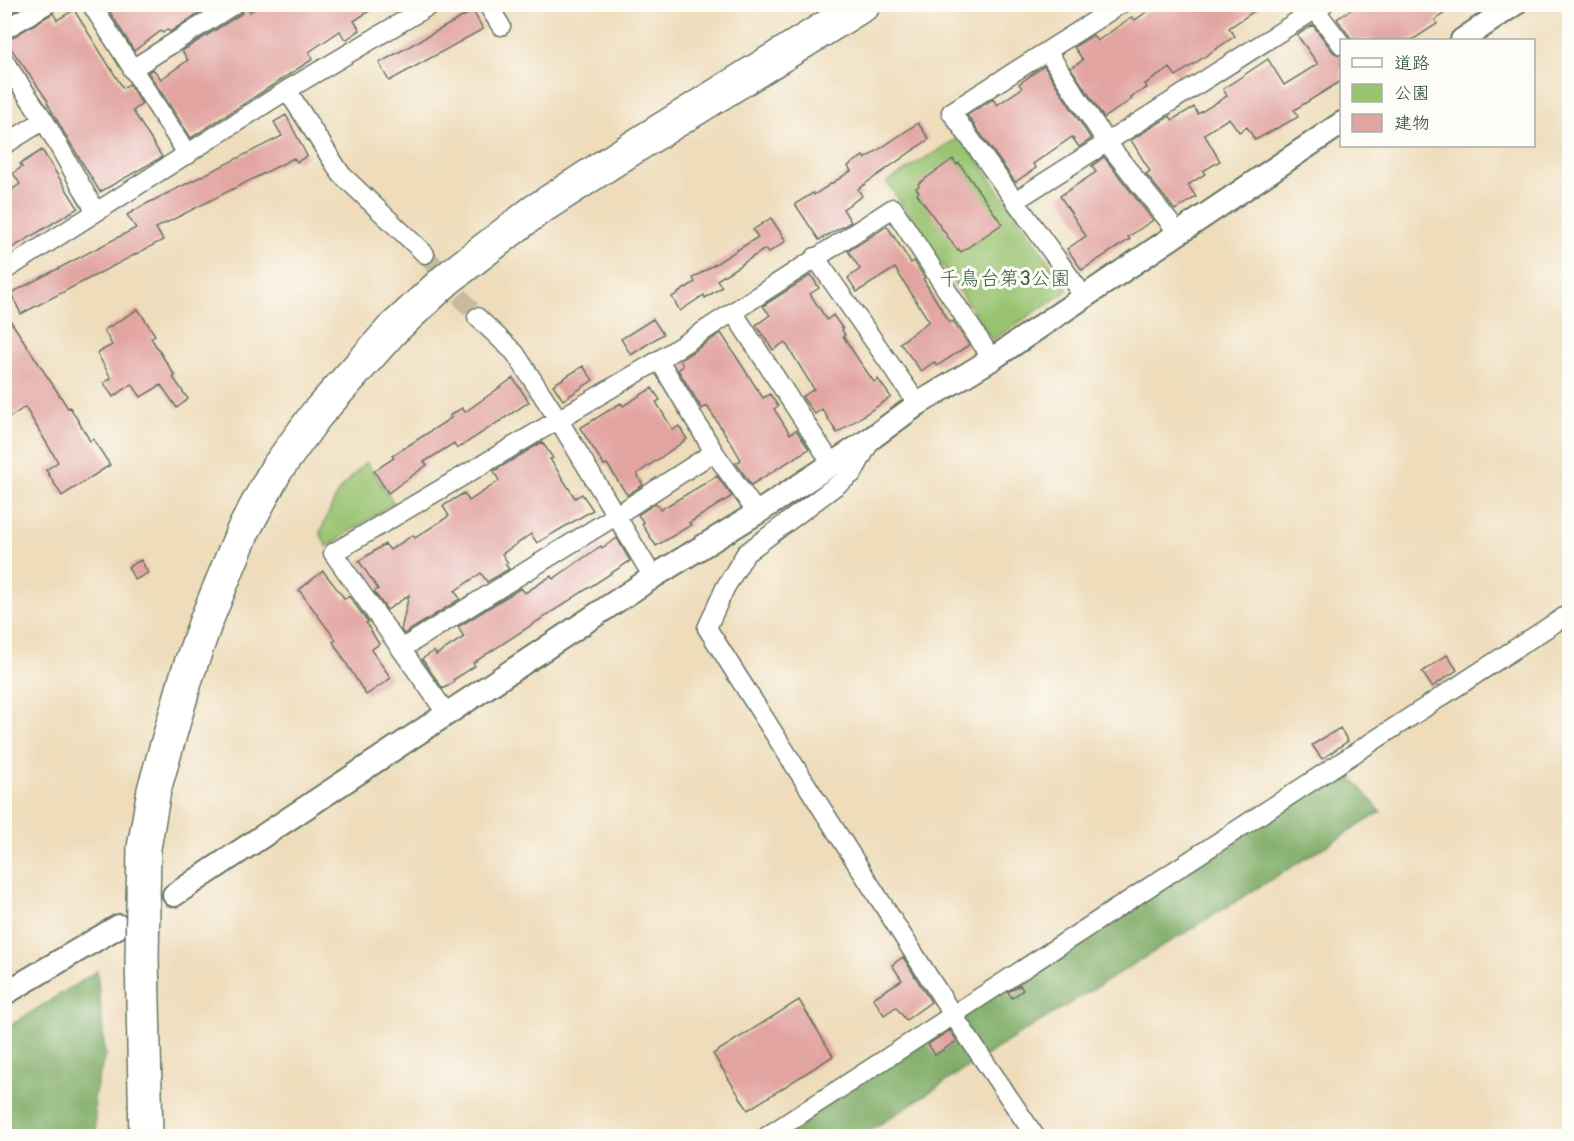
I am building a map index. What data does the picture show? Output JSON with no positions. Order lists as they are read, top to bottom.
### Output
{
  "parks": ["千鳥台第3公園"],
  "legend": ["道路", "公園", "建物"]
}
